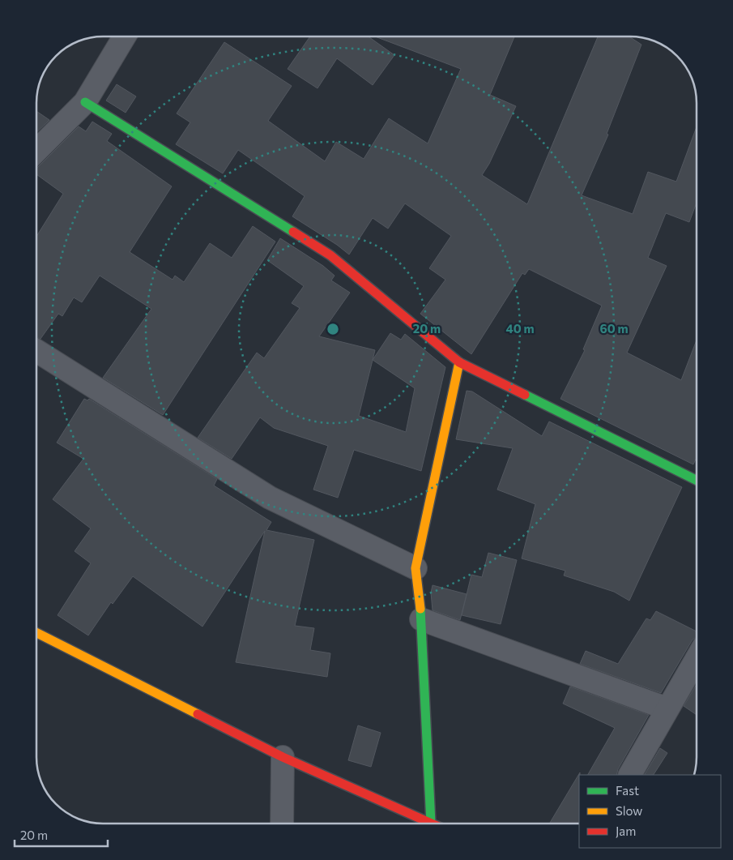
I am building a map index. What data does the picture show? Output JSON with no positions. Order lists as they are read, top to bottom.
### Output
{
  "legend": ["Fast", "Slow", "Jam"],
  "scale_bar": "20 m",
  "rings": ["20 m", "40 m", "60 m"]
}
